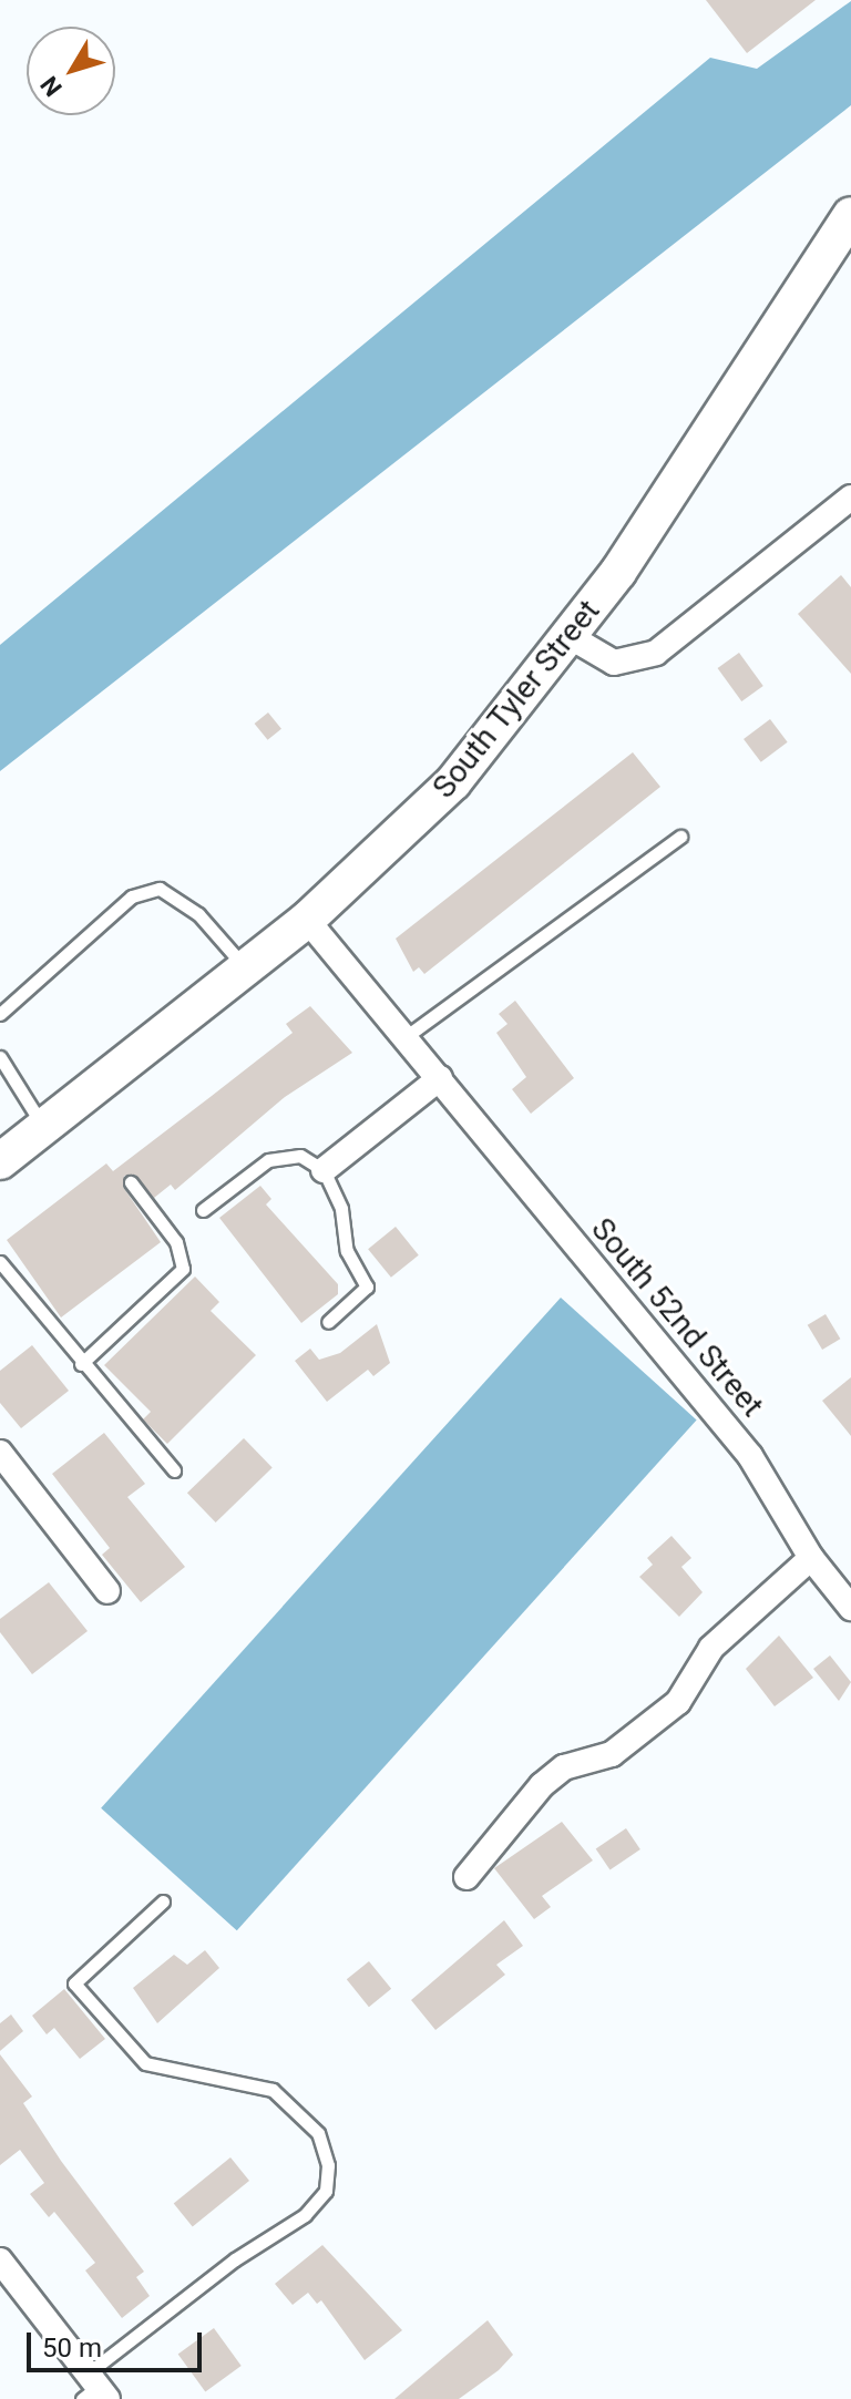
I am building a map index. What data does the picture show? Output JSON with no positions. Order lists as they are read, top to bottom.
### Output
{
  "streets": {
    "main road": ["South Tyler Street"],
    "street": ["South 52nd Street"]
  },
  "crossings": [
    ["South Tyler Street", "South 52nd Street"]
  ],
  "scale_bar": "50 m",
  "north": "bottom left"
}
